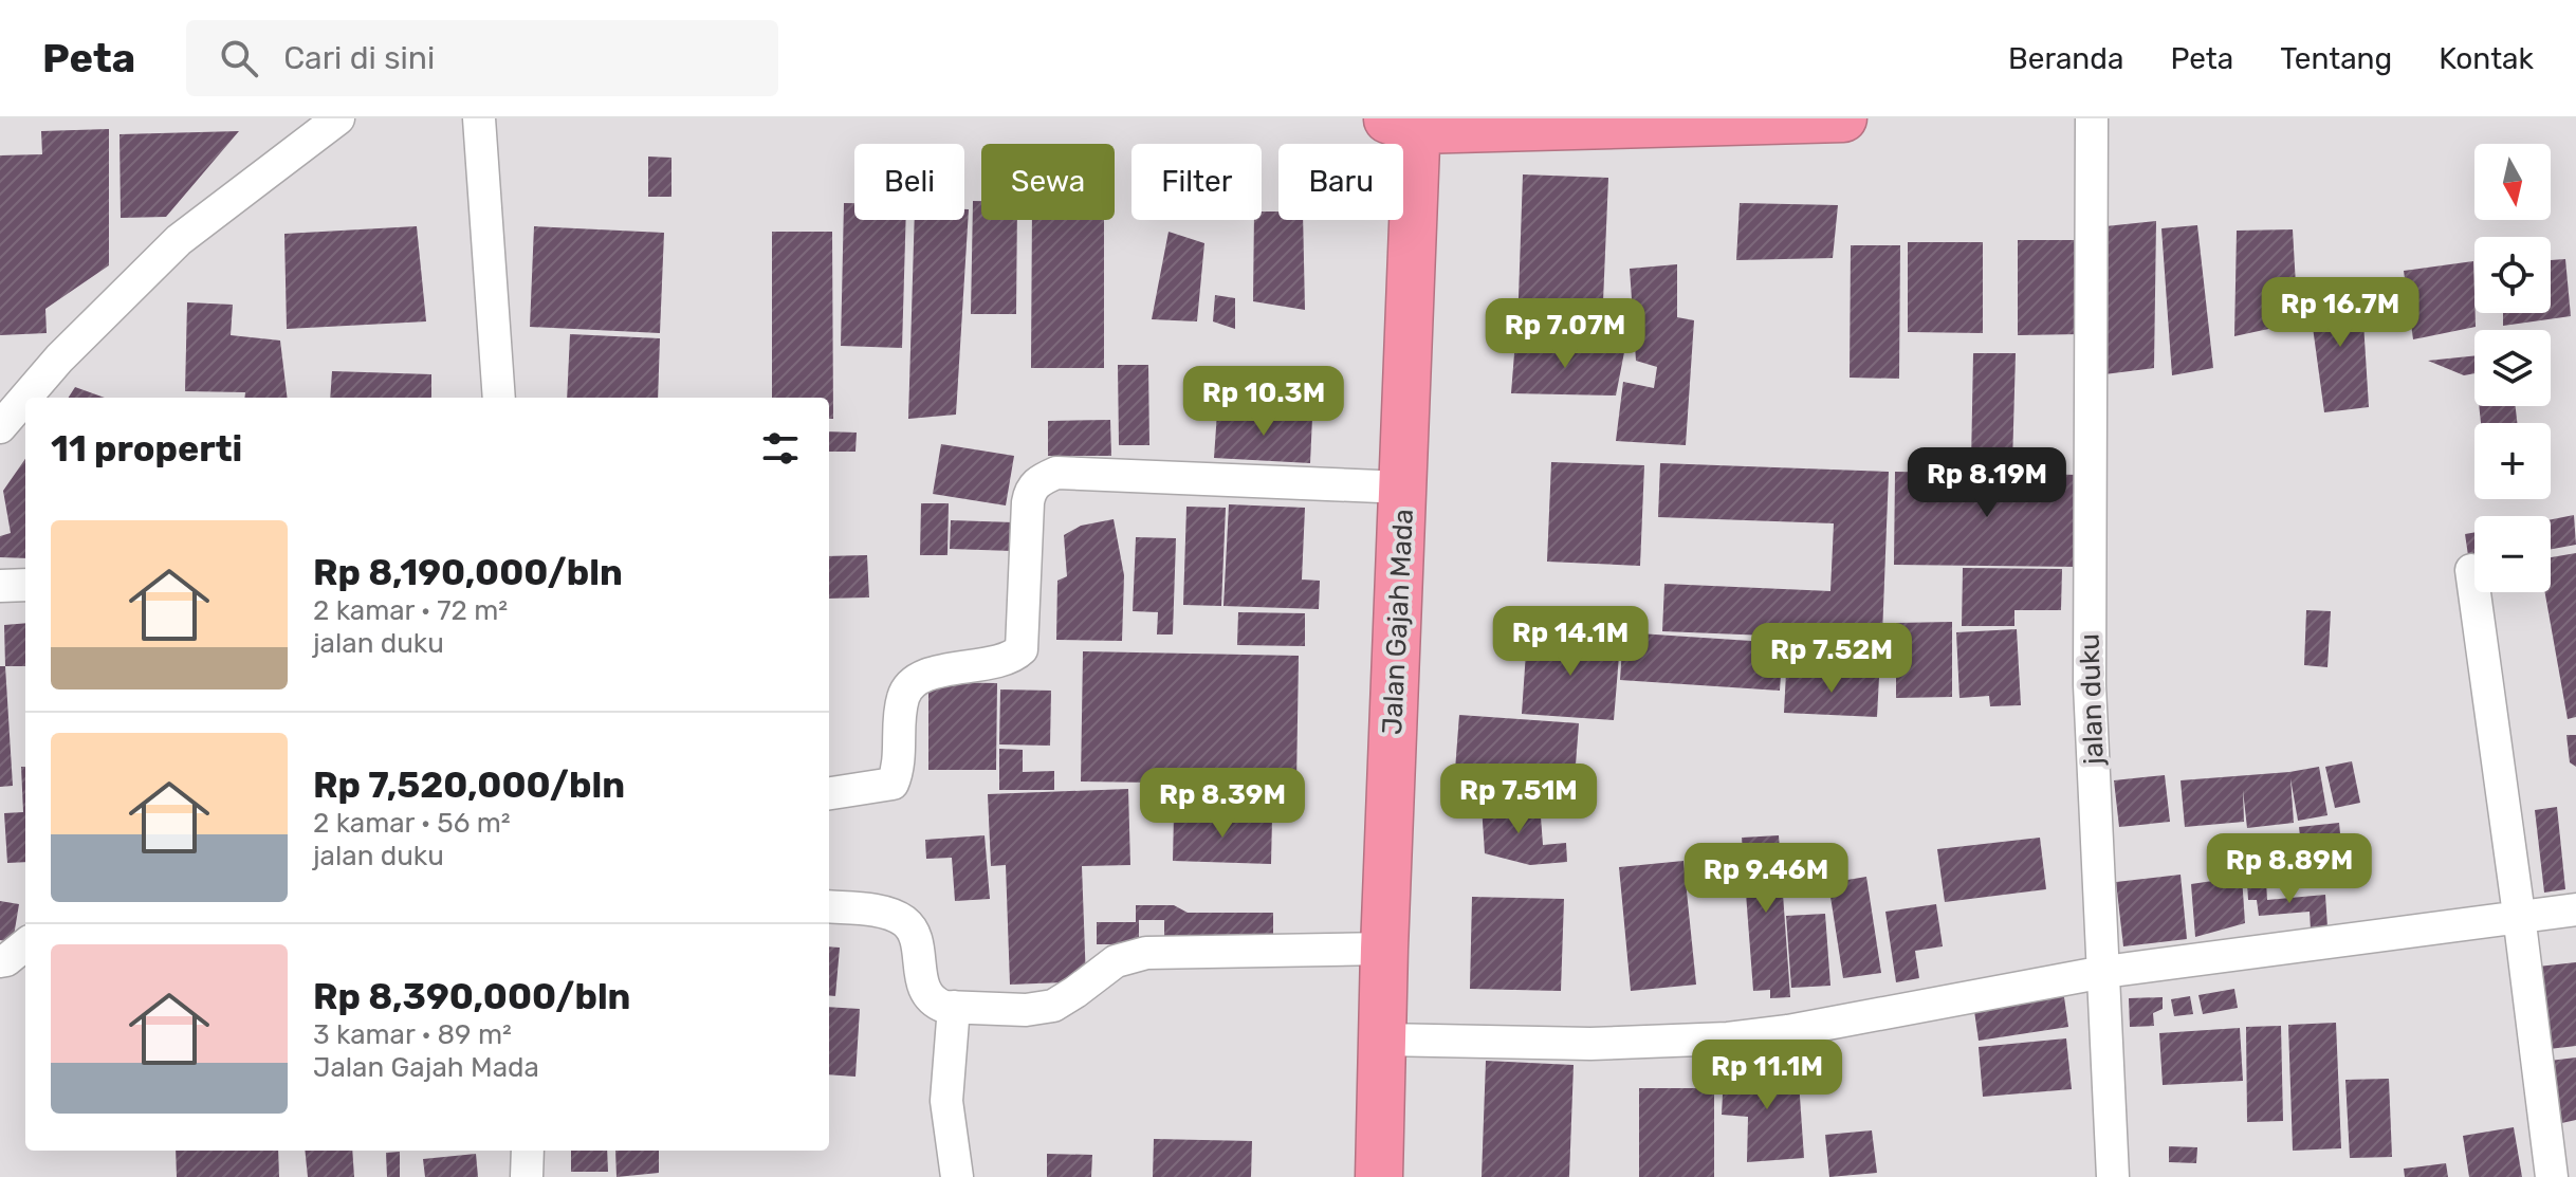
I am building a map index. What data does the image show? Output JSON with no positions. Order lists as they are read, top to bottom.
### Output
{
  "streets": {
    "highway": ["Jalan Gajah Mada"],
    "street": ["jalan duku"]
  },
  "north": "bottom",
  "page": {
    "header": "Peta",
    "search": "Cari di sini",
    "nav": [
      "Beranda",
      "Peta",
      "Tentang",
      "Kontak"
    ],
    "map_buttons": ["+", "−"],
    "chip": [
      "Beli",
      "Sewa",
      "Filter",
      "Baru"
    ],
    "price": [
      "Rp 16.7M",
      "Rp 7.07M",
      "Rp 10.3M",
      "Rp 8.19M",
      "Rp 14.1M",
      "Rp 7.52M",
      "Rp 7.51M",
      "Rp 8.39M",
      "Rp 8.89M",
      "Rp 9.46M",
      "Rp 11.1M"
    ],
    "heading": "11 properti",
    "list": [
      {
        "name": "Rp 8,190,000/bln",
        "note": "2 kamar · 72 m² · jalan duku"
      },
      {
        "name": "Rp 7,520,000/bln",
        "note": "2 kamar · 56 m² · jalan duku"
      },
      {
        "name": "Rp 8,390,000/bln",
        "note": "3 kamar · 89 m² · Jalan Gajah Mada"
      }
    ]
  }
}
